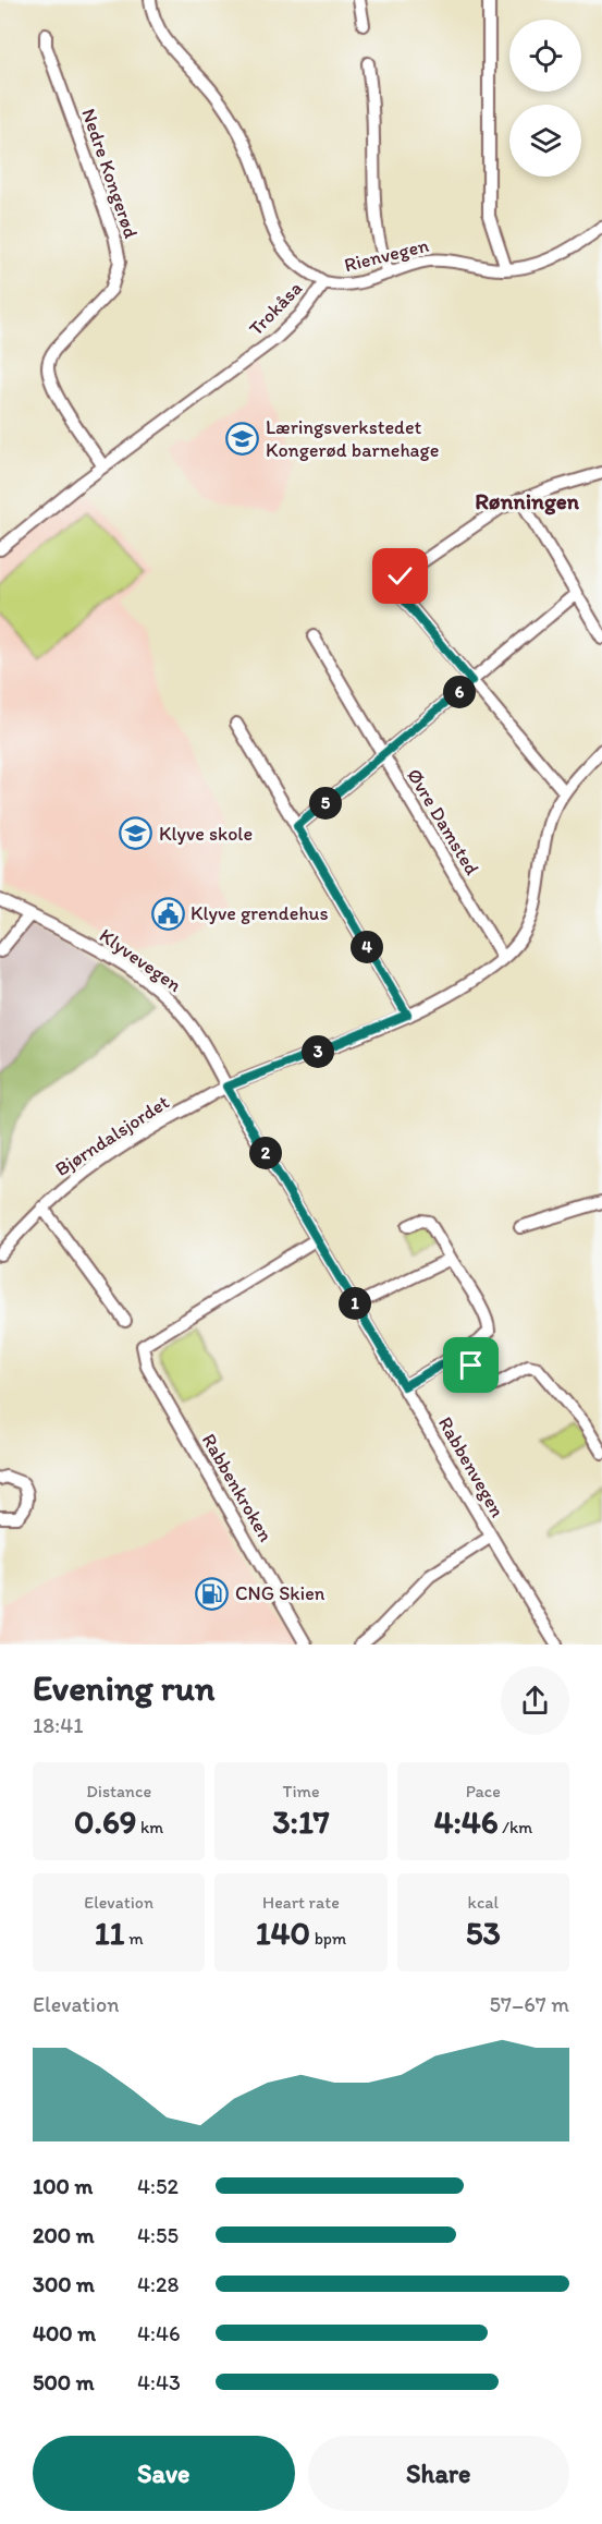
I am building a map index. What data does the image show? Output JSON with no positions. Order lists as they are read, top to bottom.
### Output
{
  "streets": {
    "street": [
      "Nedre Kongerød",
      "Rienvegen",
      "Trokåsa",
      "Øvre Damsted",
      "Klyvevegen",
      "Bjørndalsjordet",
      "Rabbenvegen",
      "Rabbenkroken"
    ]
  },
  "crossings": [
    ["Nedre Kongerød", "Trokåsa"],
    ["Rienvegen", "Trokåsa"],
    ["Øvre Damsted", "Bjørndalsjordet"],
    ["Klyvevegen", "Bjørndalsjordet"],
    ["Klyvevegen", "Rabbenvegen"],
    ["Bjørndalsjordet", "Rabbenvegen"],
    ["Rabbenvegen", "Rabbenkroken"]
  ],
  "districts": ["Rønningen"],
  "places": {
    "school or university": ["Læringsverkstedet Kongerød barnehage", "Klyve skole"],
    "public building": ["Klyve grendehus"],
    "fuel station": ["CNG Skien"]
  },
  "page": {
    "pins": [
      "6",
      "5",
      "4",
      "3",
      "2",
      "1"
    ],
    "heading": ["Evening run", "18:41"],
    "stats": [
      ["Distance", "0.69 km"],
      ["Time", "3:17"],
      ["Pace", "4:46 /km"],
      ["Elevation", "11 m"],
      ["Heart rate", "140 bpm"],
      ["kcal", "53"]
    ],
    "chart": ["Elevation", "57–67 m"],
    "list": [
      {
        "name": "100 m",
        "note": "4:52"
      },
      {
        "name": "200 m",
        "note": "4:55"
      },
      {
        "name": "300 m",
        "note": "4:28"
      },
      {
        "name": "400 m",
        "note": "4:46"
      },
      {
        "name": "500 m",
        "note": "4:43"
      }
    ],
    "buttons": ["Save", "Share"]
  }
}
